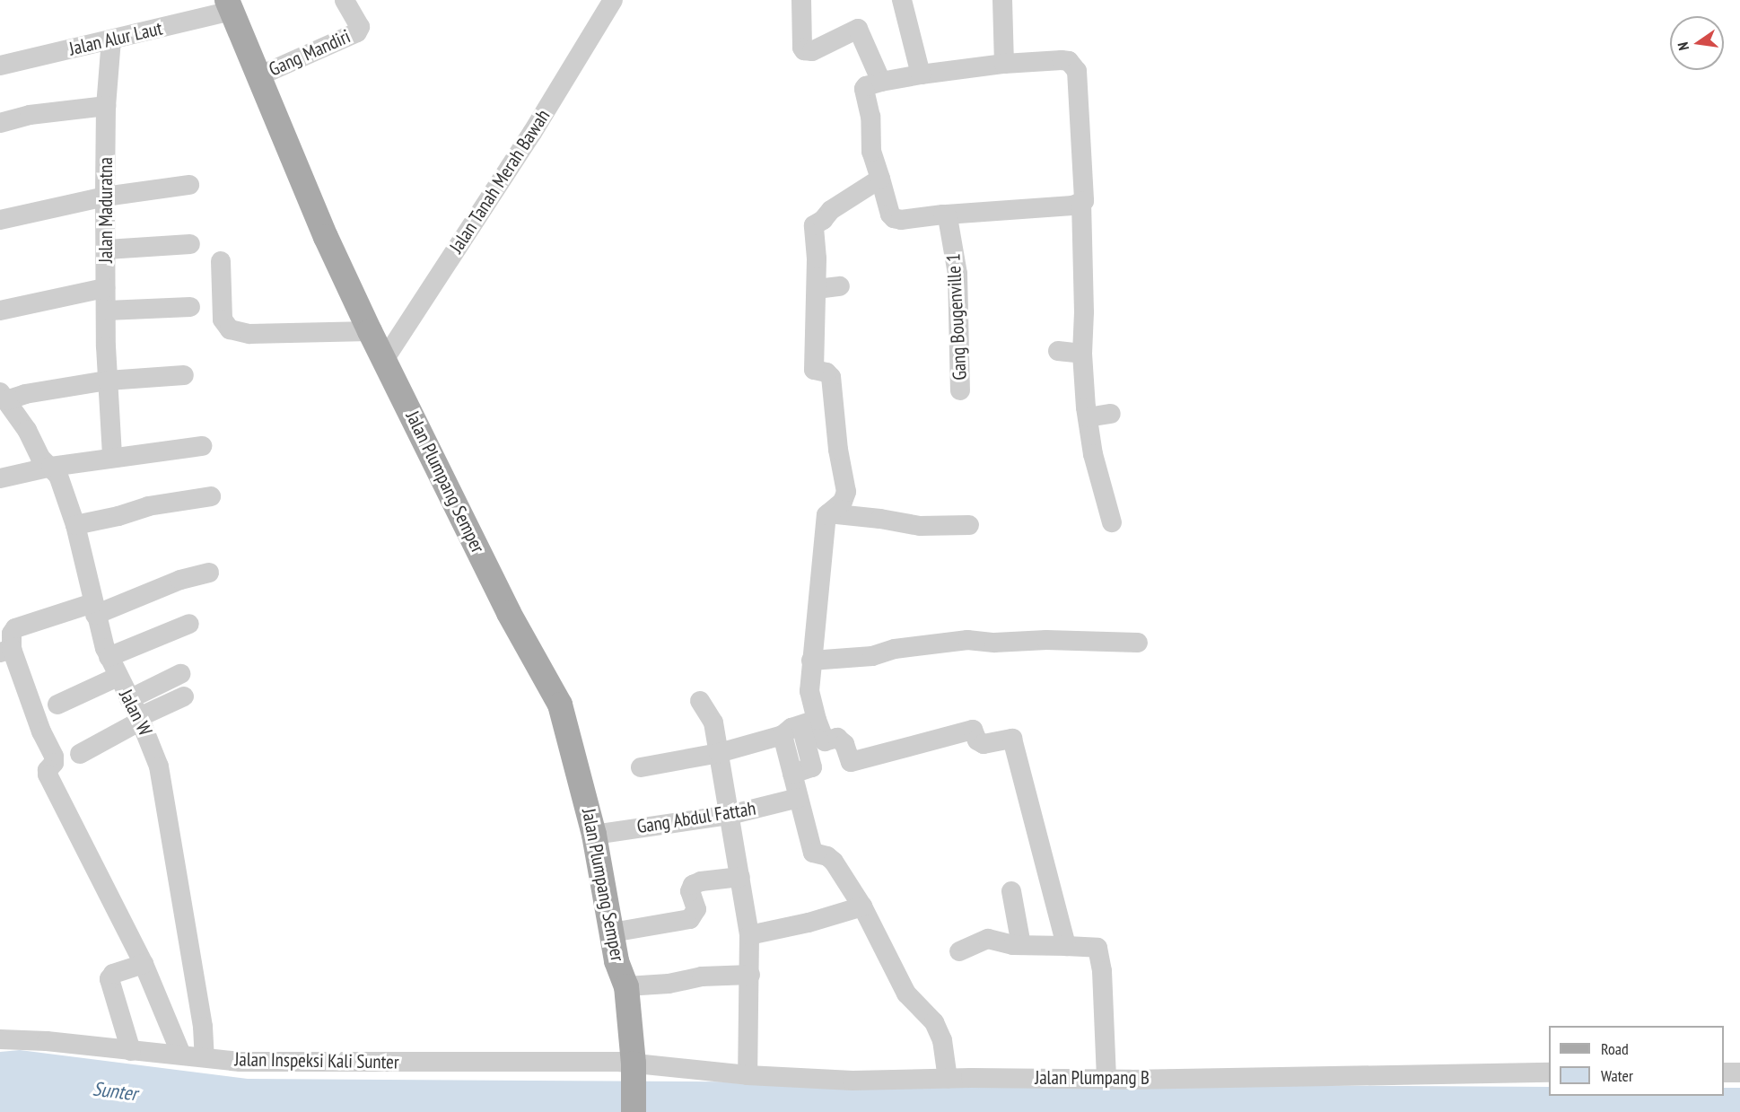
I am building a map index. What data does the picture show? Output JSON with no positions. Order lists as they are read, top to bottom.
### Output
{
  "streets": {
    "main road": ["Jalan Plumpang Semper"],
    "street": [
      "Jalan Alur Laut",
      "Gang Mandiri",
      "Jalan Tanah Merah Bawah",
      "Jalan Maduratna",
      "Gang Bougenville 1",
      "Jalan W",
      "Gang Abdul Fattah",
      "Jalan Inspeksi Kali Sunter",
      "Jalan Plumpang B"
    ]
  },
  "crossings": [
    ["Jalan Alur Laut", "Jalan Maduratna"],
    ["Jalan Alur Laut", "Jalan Plumpang Semper"],
    ["Gang Mandiri", "Jalan Plumpang Semper"],
    ["Jalan Tanah Merah Bawah", "Jalan Plumpang Semper"],
    ["Jalan Plumpang Semper", "Gang Abdul Fattah"],
    ["Jalan Plumpang Semper", "Jalan Inspeksi Kali Sunter"],
    ["Jalan Plumpang Semper", "Jalan Plumpang B"],
    ["Jalan W", "Jalan Inspeksi Kali Sunter"],
    ["Jalan Inspeksi Kali Sunter", "Jalan Plumpang B"]
  ],
  "water": ["Sunter"],
  "legend": ["Road", "Water"],
  "north": "left"
}
